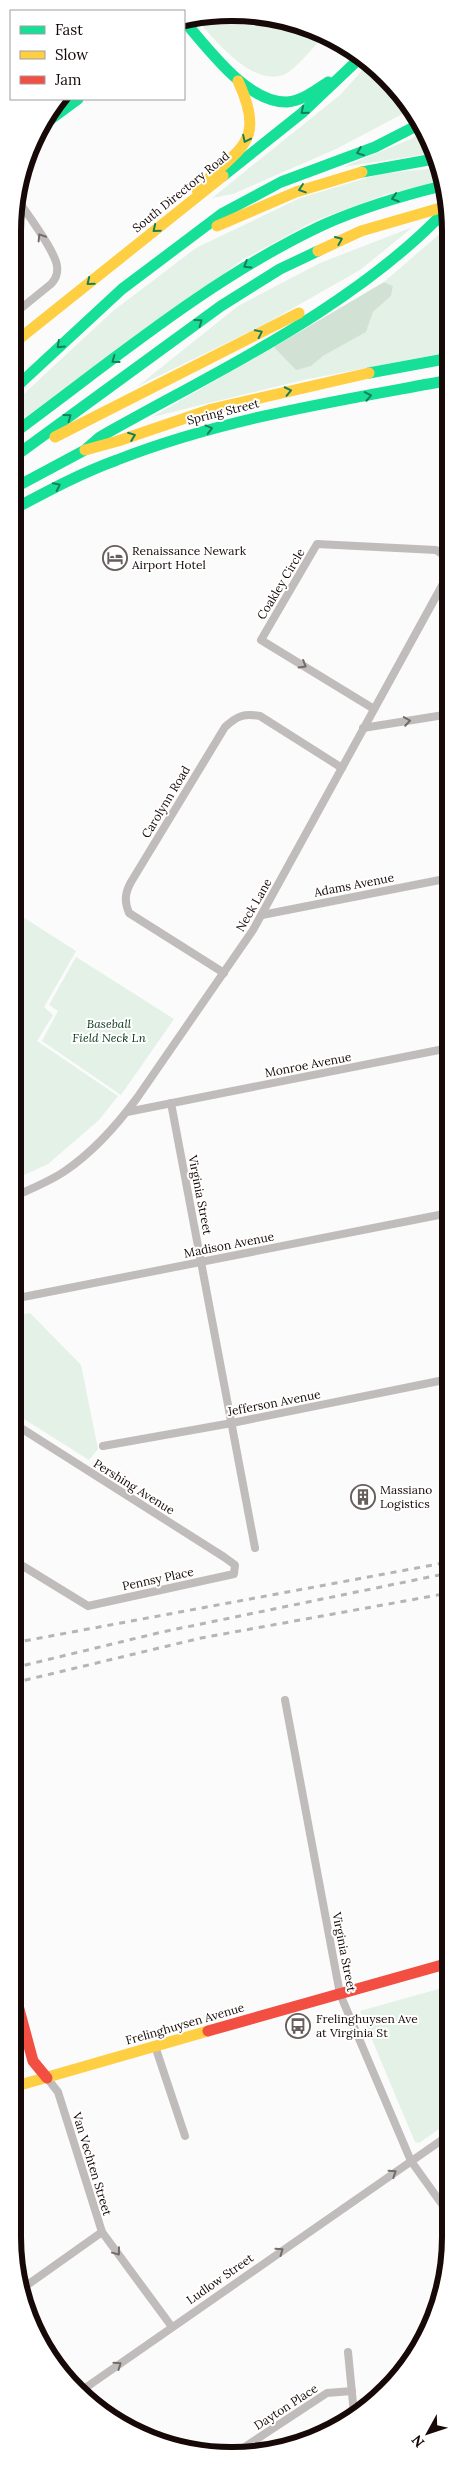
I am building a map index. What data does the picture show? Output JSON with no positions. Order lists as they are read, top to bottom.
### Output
{
  "streets": {
    "main road": ["South Directory Road", "Spring Street", "Frelinghuysen Avenue"],
    "street": [
      "Coakley Circle",
      "Carolynn Road",
      "Adams Avenue",
      "Neck Lane",
      "Monroe Avenue",
      "Virginia Street",
      "Madison Avenue",
      "Jefferson Avenue",
      "Pershing Avenue",
      "Pennsy Place",
      "Van Vechten Street",
      "Ludlow Street",
      "Dayton Place"
    ]
  },
  "crossings": [
    ["Coakley Circle", "Neck Lane"],
    ["Carolynn Road", "Neck Lane"],
    ["Adams Avenue", "Neck Lane"],
    ["Monroe Avenue", "Virginia Street"],
    ["Virginia Street", "Madison Avenue"],
    ["Virginia Street", "Jefferson Avenue"],
    ["Virginia Street", "Frelinghuysen Avenue"],
    ["Virginia Street", "Ludlow Street"],
    ["Pershing Avenue", "Pennsy Place"],
    ["Frelinghuysen Avenue", "Van Vechten Street"],
    ["Van Vechten Street", "Ludlow Street"]
  ],
  "one_way": ["Van Vechten Street", "Ludlow Street"],
  "parks": ["Baseball Field Neck Ln"],
  "places": {
    "hotel": ["Renaissance Newark Airport Hotel"],
    "building": ["Massiano Logistics"],
    "bus stop": ["Frelinghuysen Ave at Virginia St"]
  },
  "legend": ["Fast", "Slow", "Jam"],
  "north": "bottom left"
}
